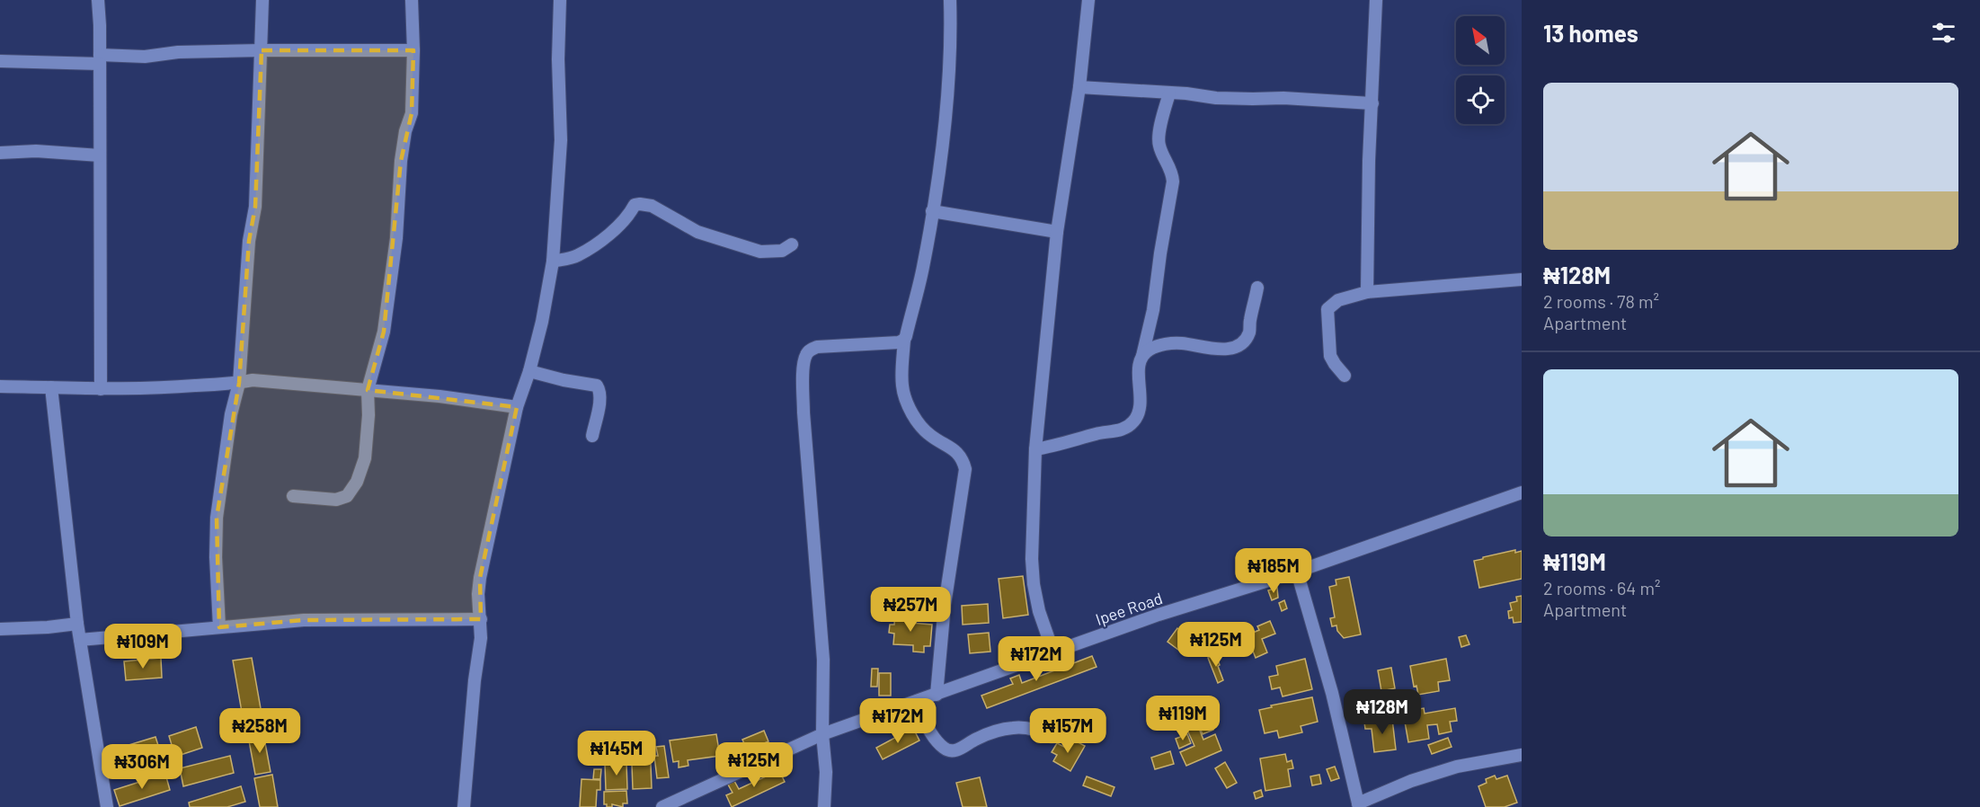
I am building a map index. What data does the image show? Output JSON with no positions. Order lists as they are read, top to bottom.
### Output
{
  "streets": {
    "street": ["Ipee Road"]
  },
  "north": "top left",
  "page": {
    "heading": "13 homes",
    "list": [
      {
        "name": "₦128M",
        "note": "2 rooms · 78 m² · Apartment"
      },
      {
        "name": "₦119M",
        "note": "2 rooms · 64 m² · Apartment"
      }
    ],
    "price": [
      "₦185M",
      "₦257M",
      "₦125M",
      "₦109M",
      "₦172M",
      "₦128M",
      "₦119M",
      "₦172M",
      "₦258M",
      "₦157M",
      "₦145M",
      "₦125M",
      "₦306M"
    ]
  }
}
